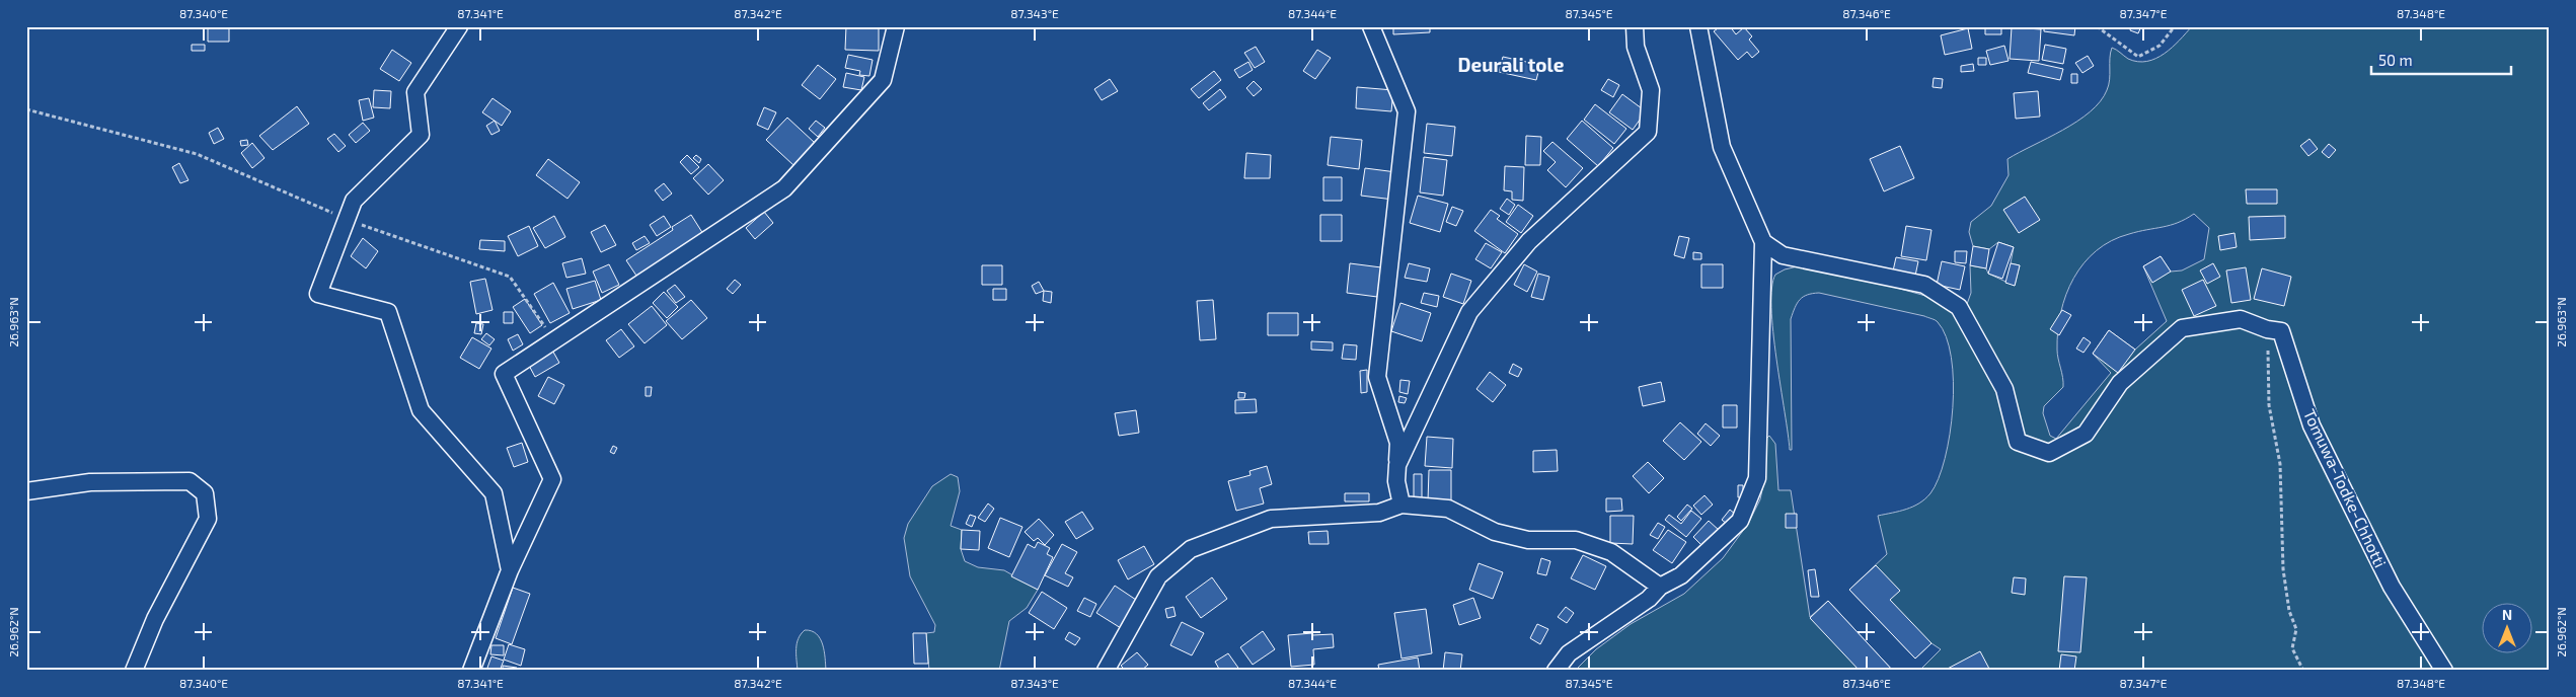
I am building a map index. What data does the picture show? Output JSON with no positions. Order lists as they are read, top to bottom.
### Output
{
  "streets": {
    "street": ["Tomuwa-Todke-Chhotti"]
  },
  "districts": ["Deurali tole"],
  "scale_bar": "50 m",
  "north": "top",
  "coordinates": [
    "87.340°E",
    "87.341°E",
    "87.342°E",
    "87.343°E",
    "87.344°E",
    "87.345°E",
    "87.346°E",
    "87.347°E",
    "87.348°E",
    "26.963°N",
    "26.962°N"
  ]
}
